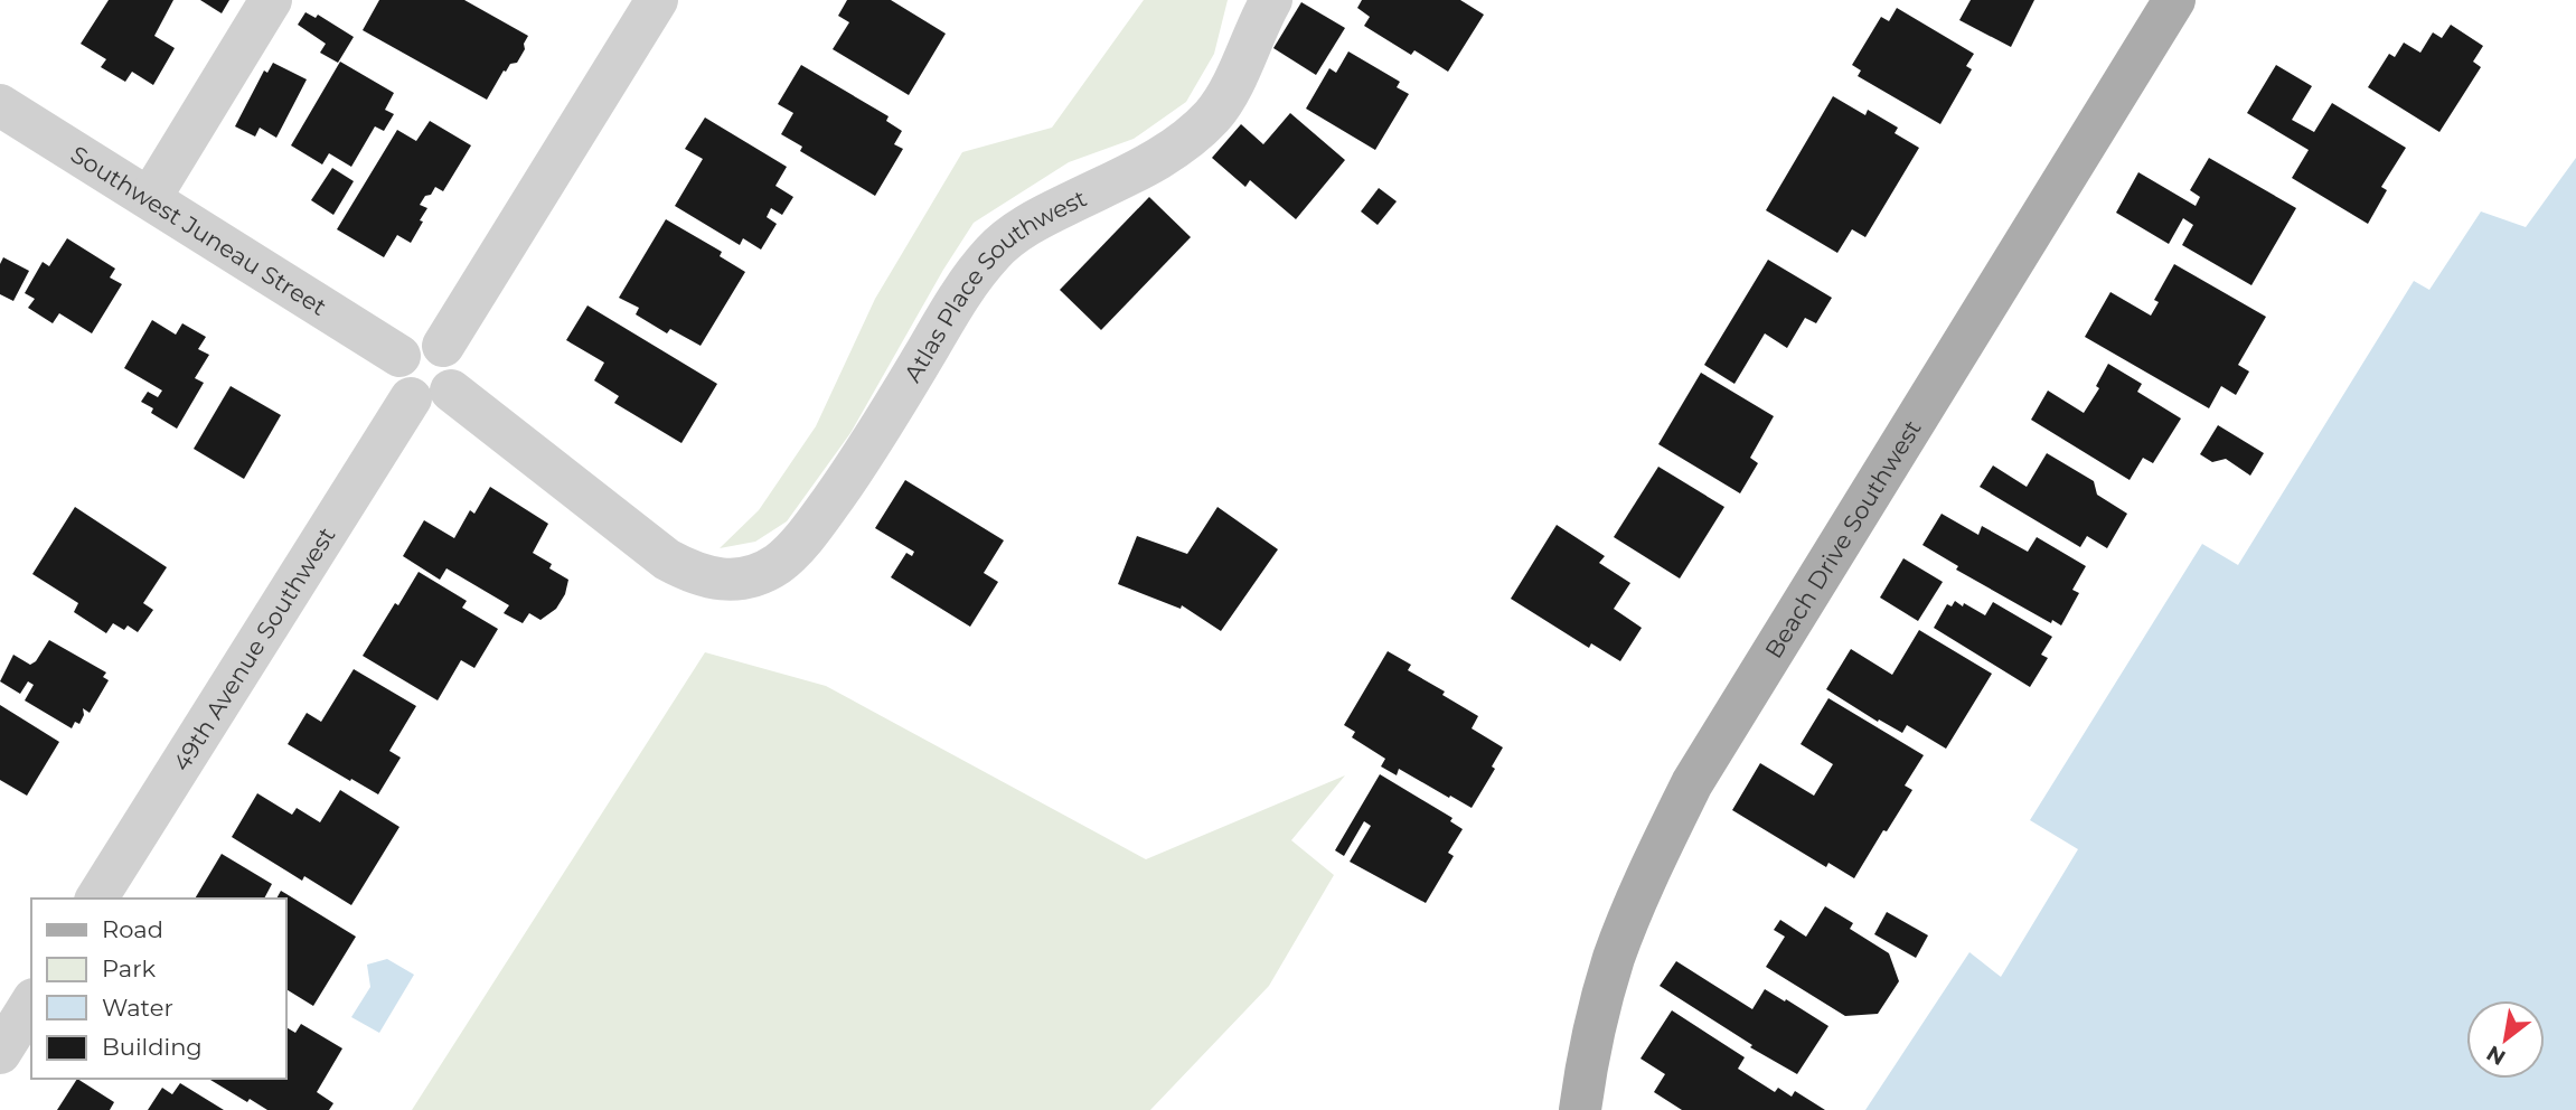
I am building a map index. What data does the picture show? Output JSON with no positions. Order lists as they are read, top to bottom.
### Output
{
  "streets": {
    "main road": ["Beach Drive Southwest"],
    "street": ["Southwest Juneau Street", "Atlas Place Southwest", "49th Avenue Southwest"]
  },
  "crossings": [
    ["Southwest Juneau Street", "Atlas Place Southwest"],
    ["Southwest Juneau Street", "49th Avenue Southwest"],
    ["Atlas Place Southwest", "49th Avenue Southwest"]
  ],
  "legend": [
    "Road",
    "Park",
    "Water",
    "Building"
  ],
  "north": "bottom left"
}
